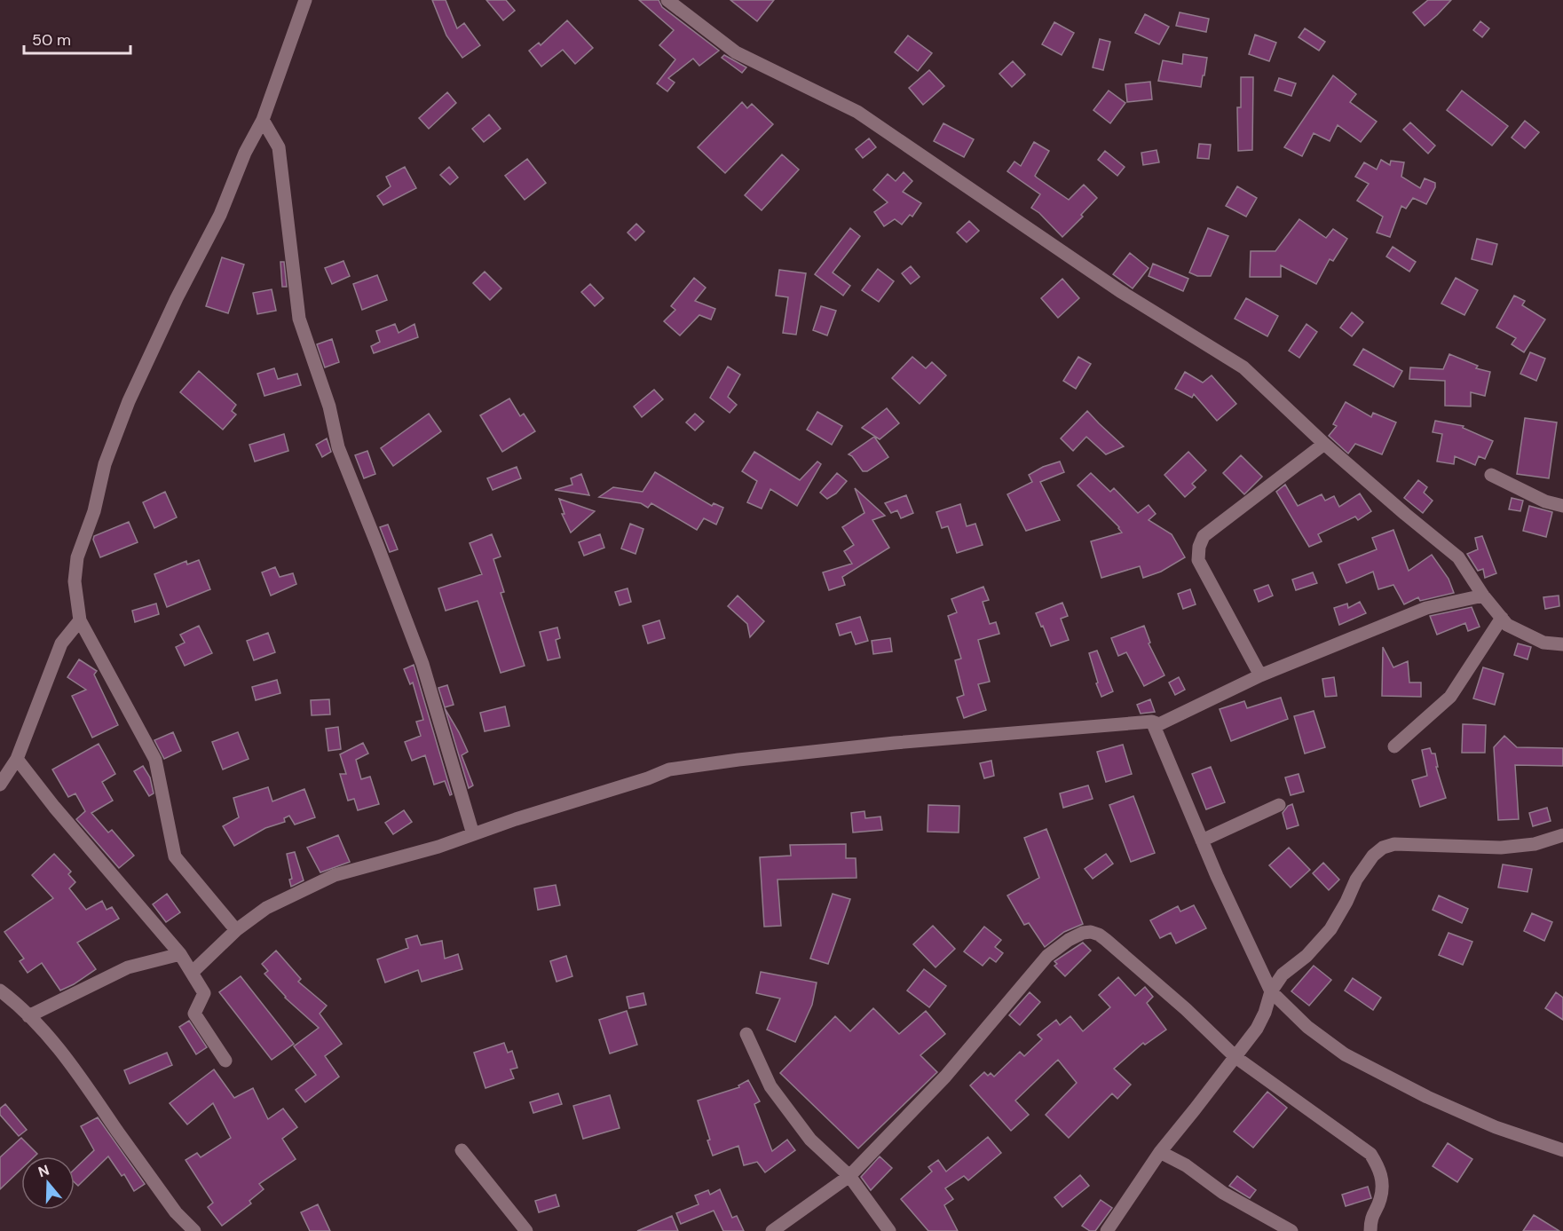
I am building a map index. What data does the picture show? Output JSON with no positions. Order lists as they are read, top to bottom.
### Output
{
  "scale_bar": "50 m",
  "north": "top"
}
